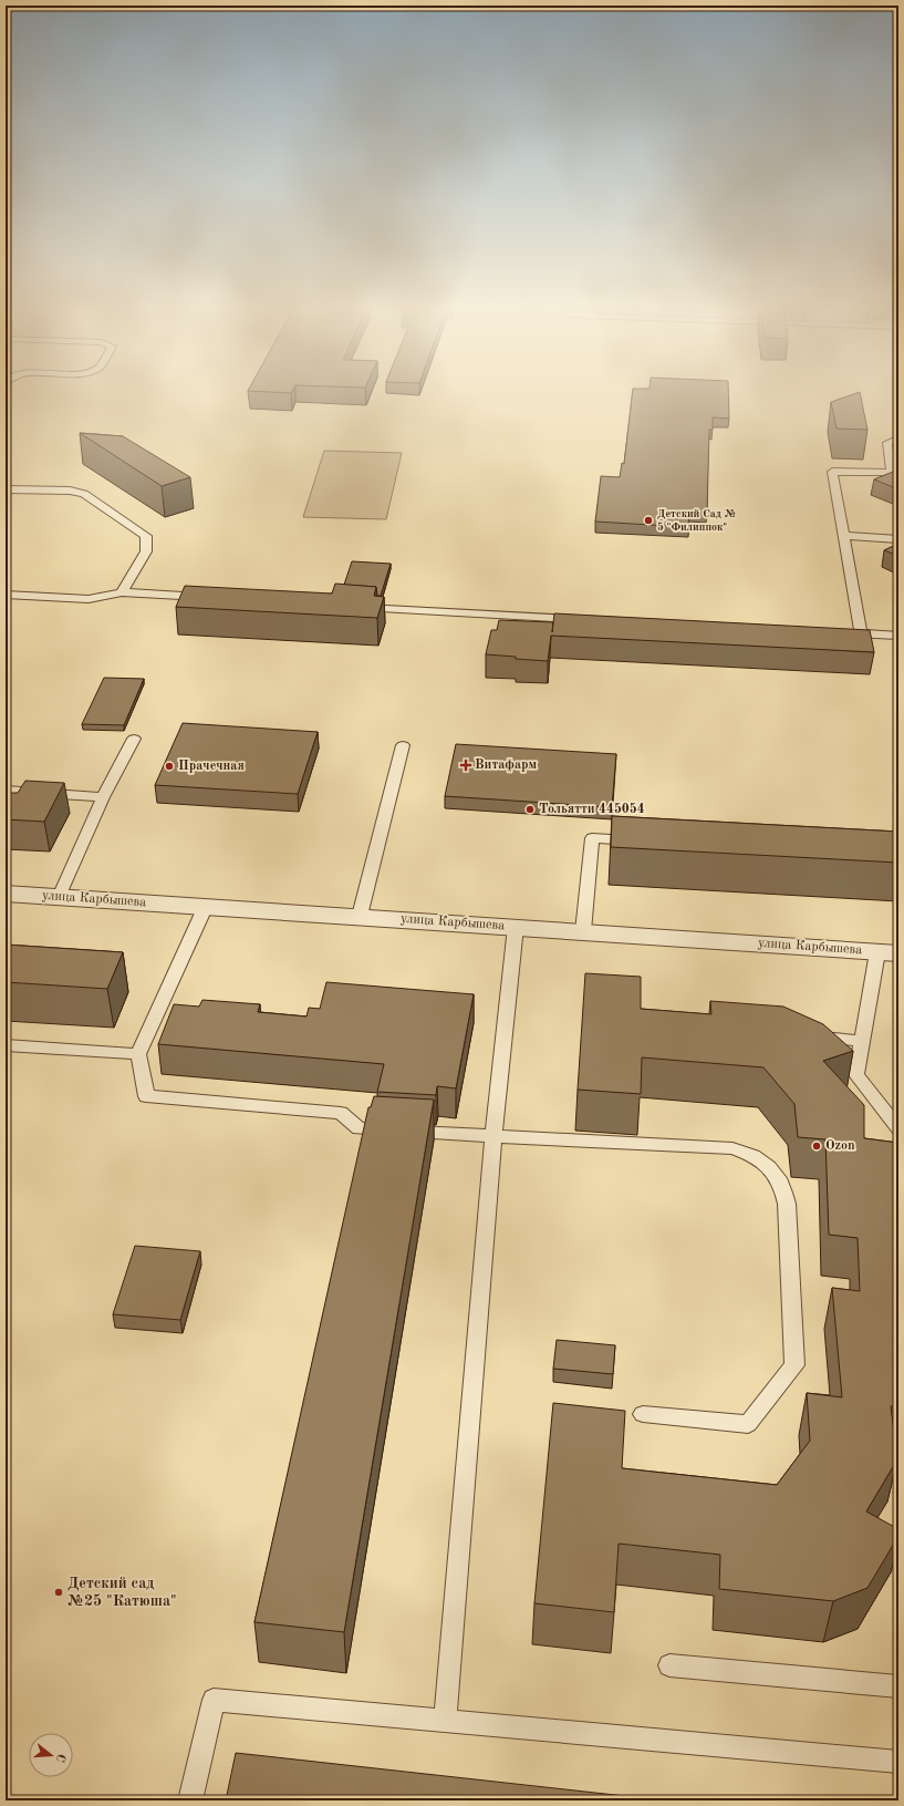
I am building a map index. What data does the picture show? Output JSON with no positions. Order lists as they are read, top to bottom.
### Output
{
  "streets": {
    "street": ["улица Карбышева"]
  },
  "places": {
    "other": [
      "Детский Сад № 5 \"Филиппок\"",
      "Прачечная",
      "Тольятти 445054",
      "Ozon",
      "Детский сад №25 \"Катюша\""
    ],
    "health": ["Витафарм"]
  },
  "north": "right"
}
